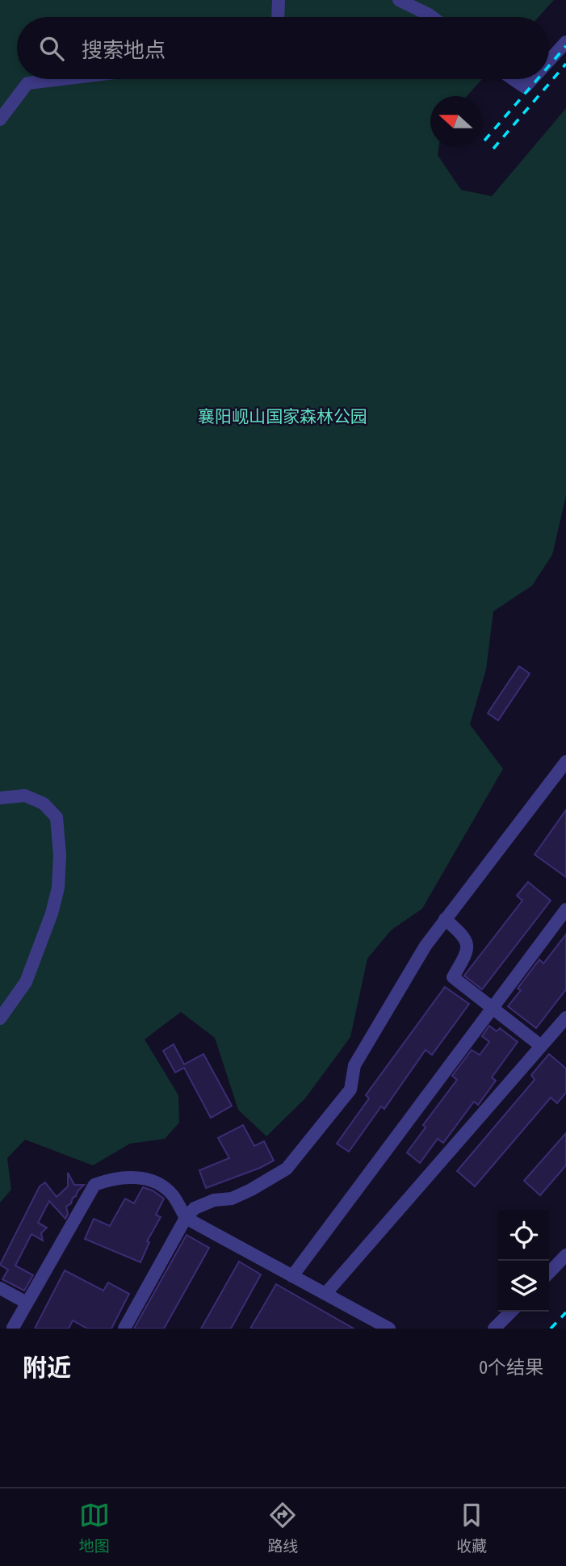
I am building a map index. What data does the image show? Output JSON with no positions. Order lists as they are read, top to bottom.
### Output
{
  "parks": ["襄阳岘山国家森林公园"],
  "north": "left",
  "page": {
    "search": "搜索地点",
    "heading": ["附近", "0个结果"],
    "nav": ["地图", "路线", "收藏"]
  }
}
